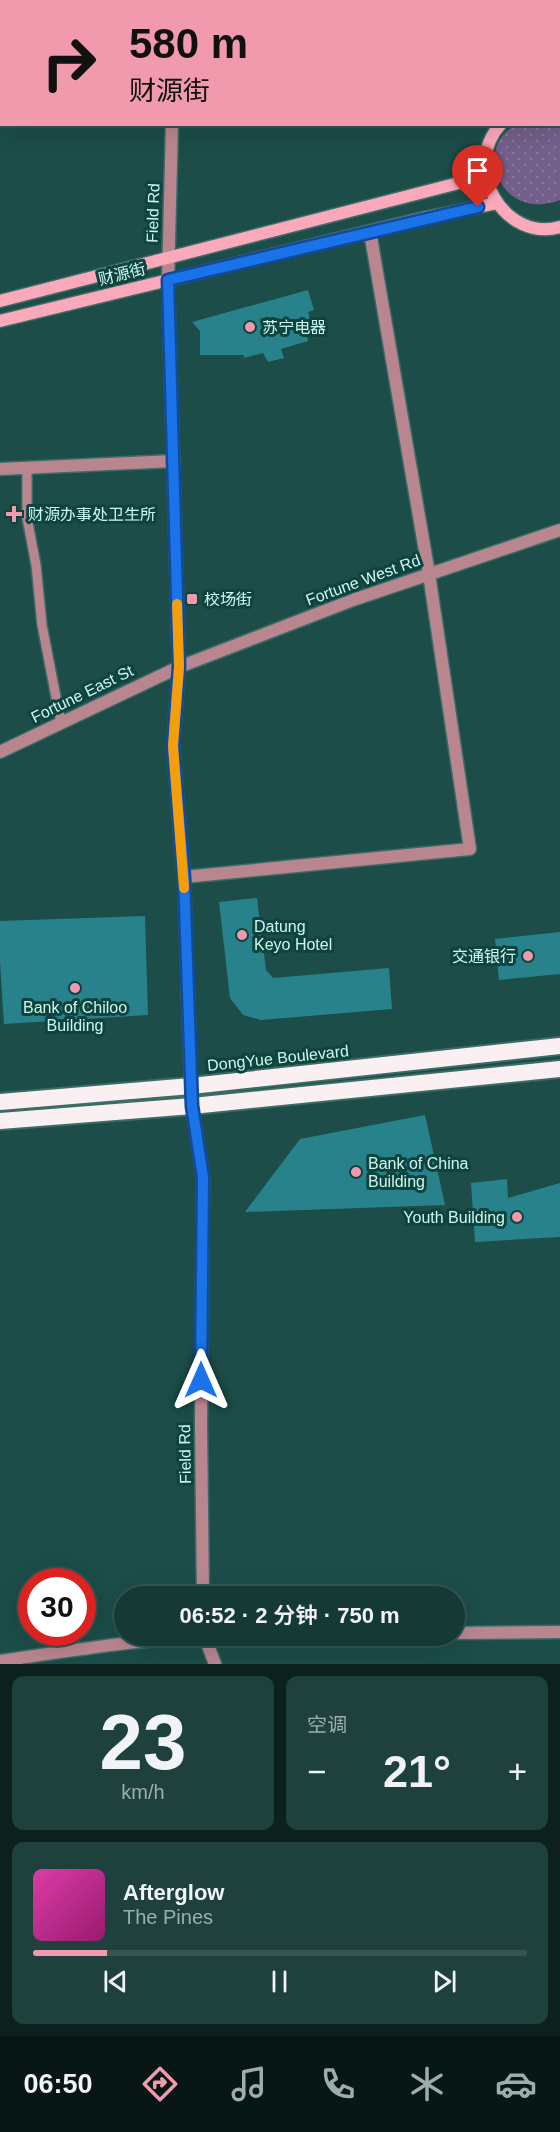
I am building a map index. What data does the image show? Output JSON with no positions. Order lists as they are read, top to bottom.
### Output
{
  "streets": {
    "highway": ["DongYue Boulevard"],
    "main road": ["财源街"],
    "street": ["Field Rd", "Fortune West Rd", "Fortune East St"]
  },
  "crossings": [
    ["Field Rd", "财源街"],
    ["Field Rd", "Fortune West Rd"],
    ["Field Rd", "Fortune East St"],
    ["Field Rd", "DongYue Boulevard"],
    ["Fortune West Rd", "Fortune East St"]
  ],
  "places": {
    "other": [
      "苏宁电器",
      "Datung Keyo Hotel",
      "交通银行",
      "Bank of Chiloo Building",
      "Bank of China Building",
      "Youth Building"
    ],
    "health": ["财源办事处卫生所"],
    "transit": ["校场街"]
  },
  "page": {
    "turn": ["580 m", "财源街"],
    "limit": "30",
    "trip": "06:52 · 2 分钟 · 750 m",
    "tile": [
      ["23", "km/h"],
      "空调"
    ],
    "heat": ["−", "21°", "+"],
    "song": ["Afterglow", "The Pines"],
    "tabs": "06:50"
  }
}
